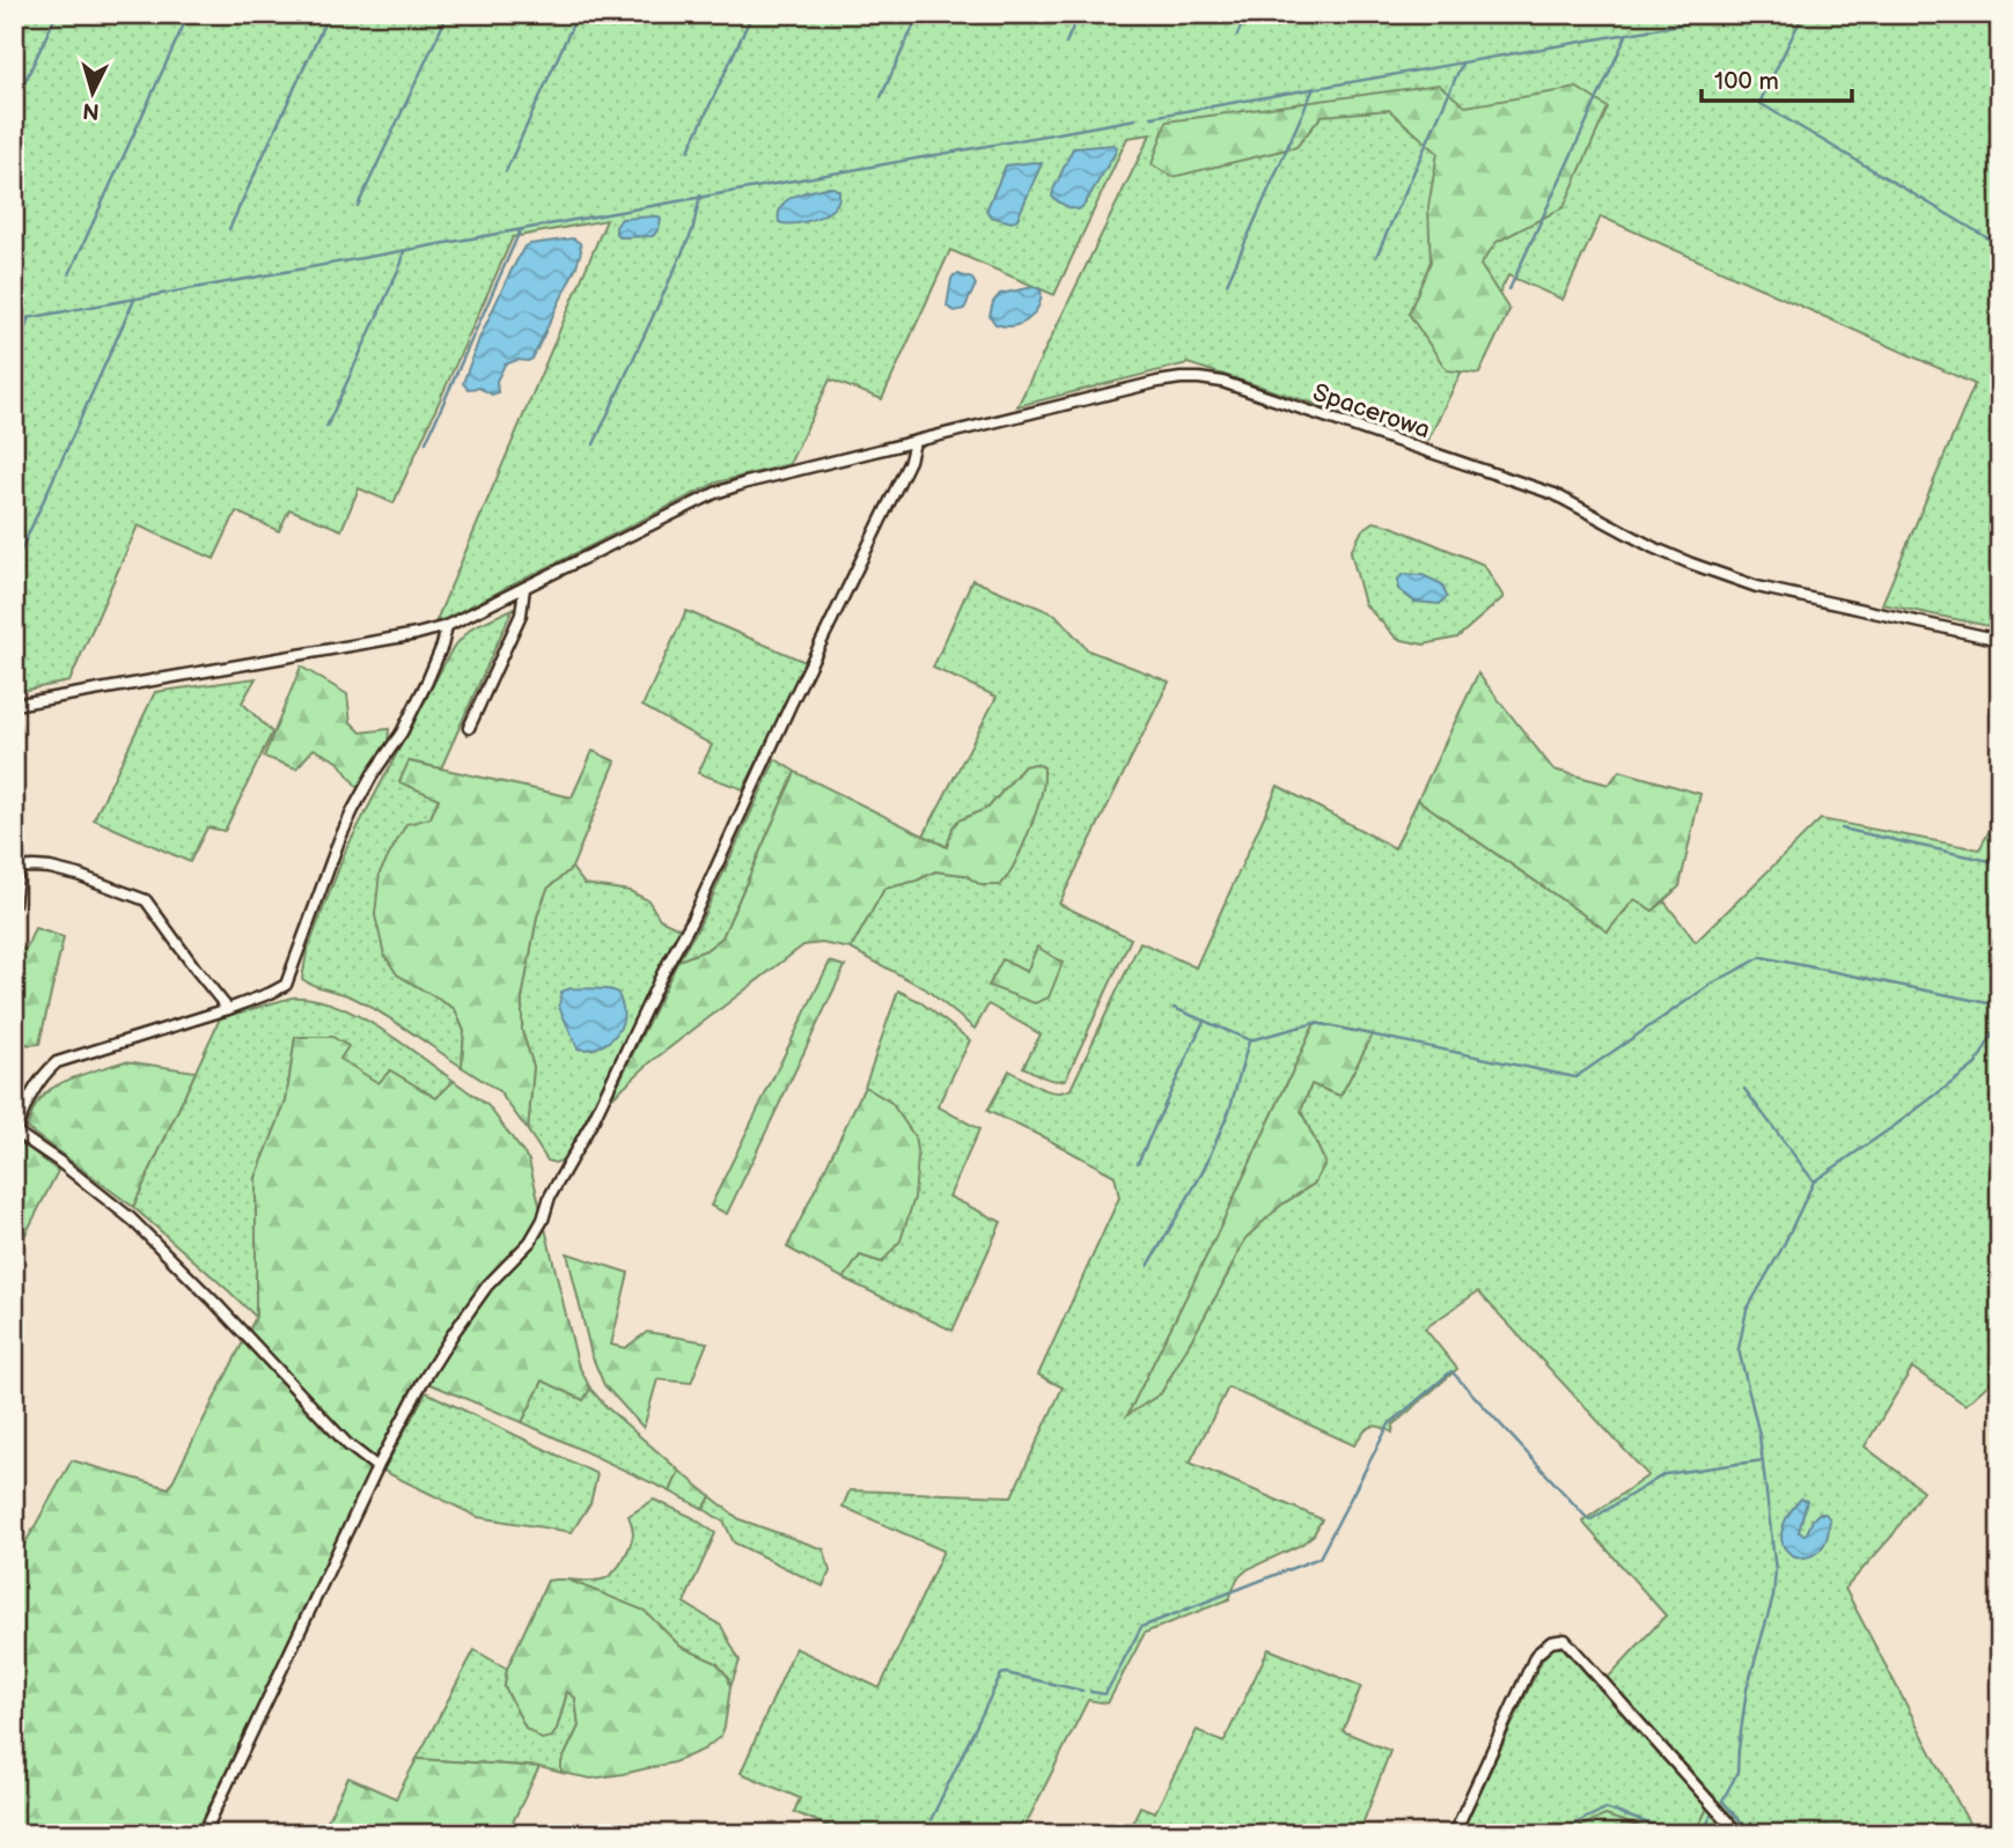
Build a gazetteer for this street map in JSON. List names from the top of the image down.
{
  "streets": {
    "street": ["Spacerowa"]
  },
  "scale_bar": "100 m",
  "north": "bottom"
}
